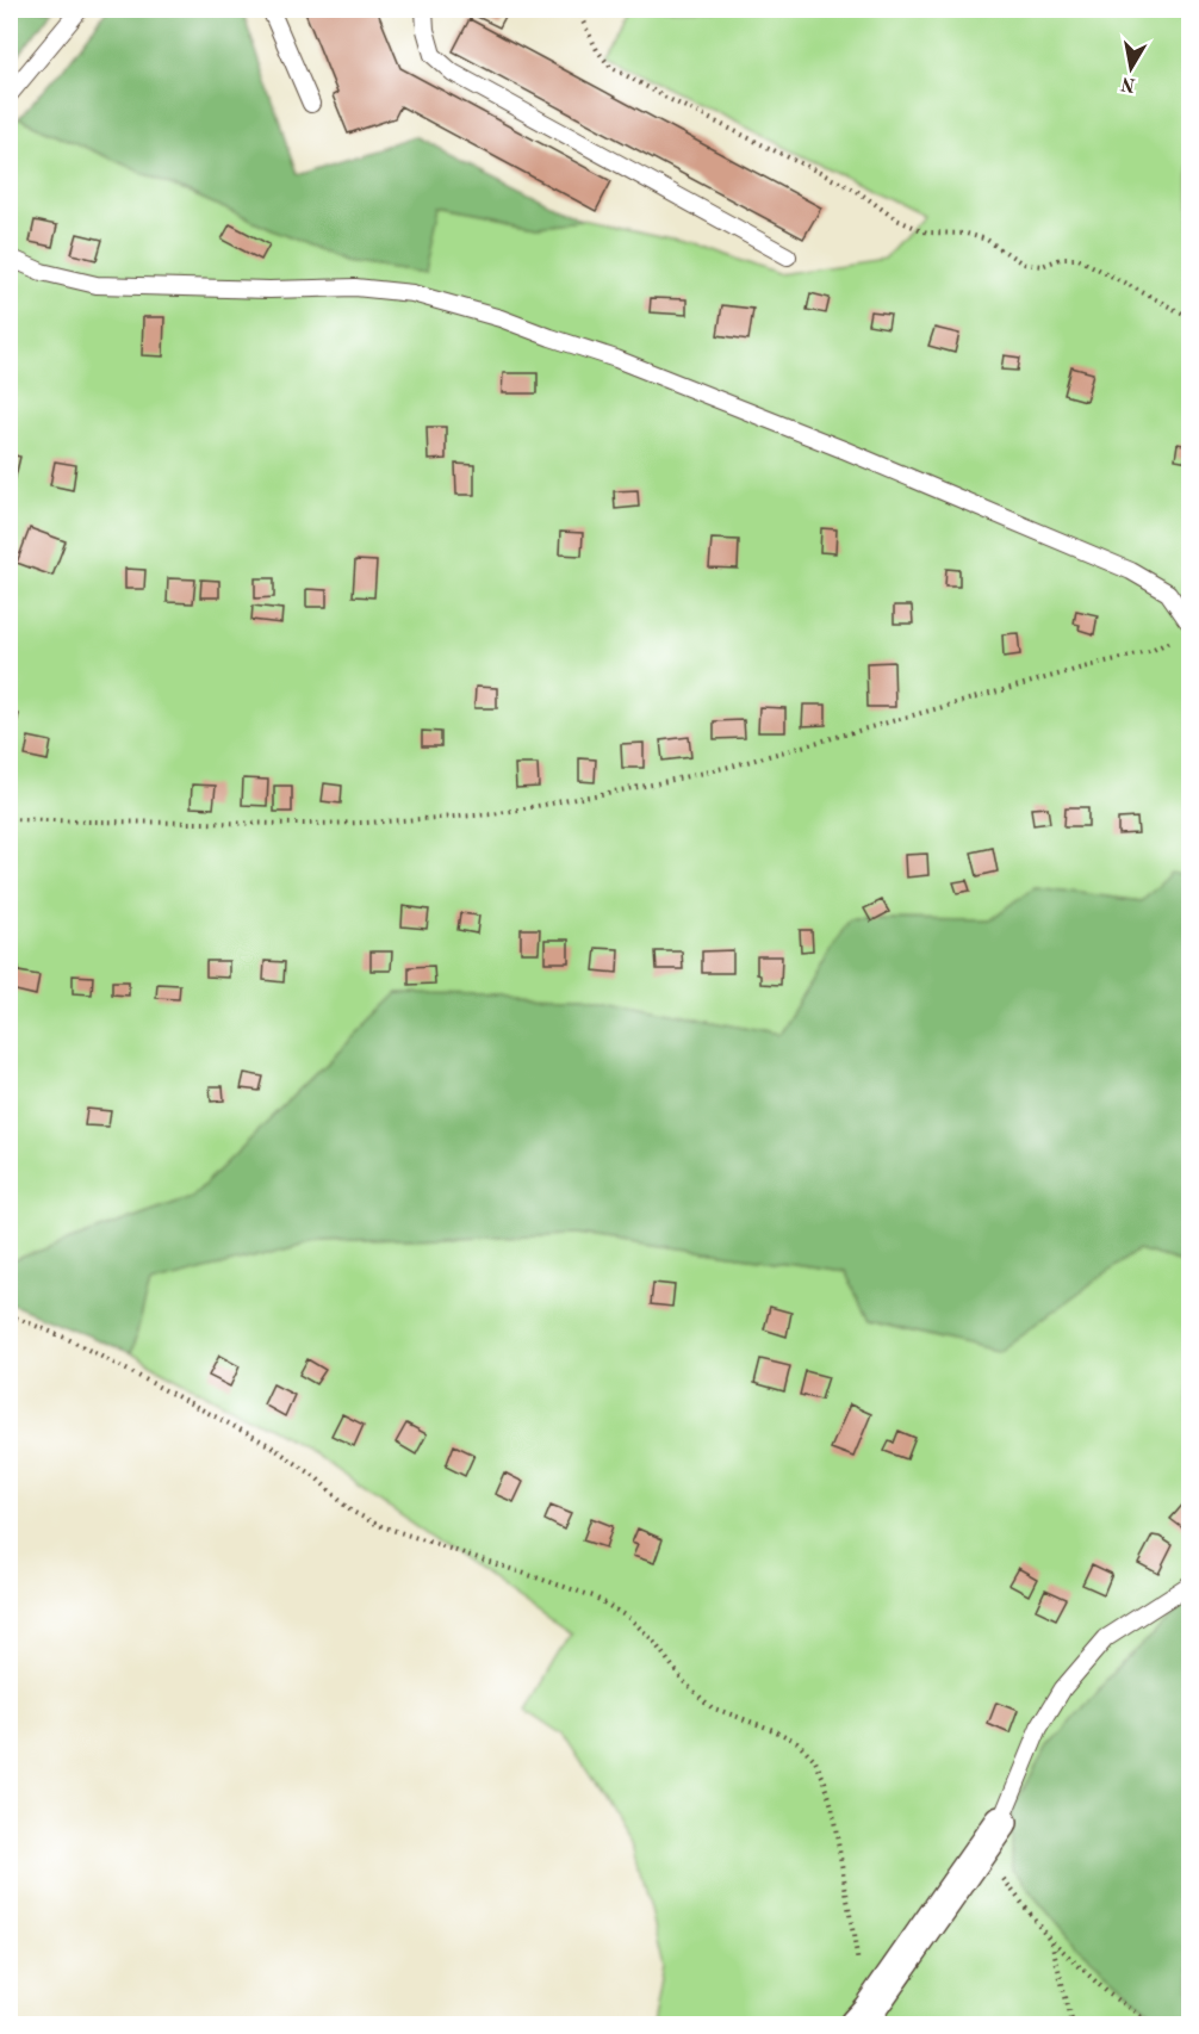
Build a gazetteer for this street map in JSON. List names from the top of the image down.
{
  "north": "bottom"
}
